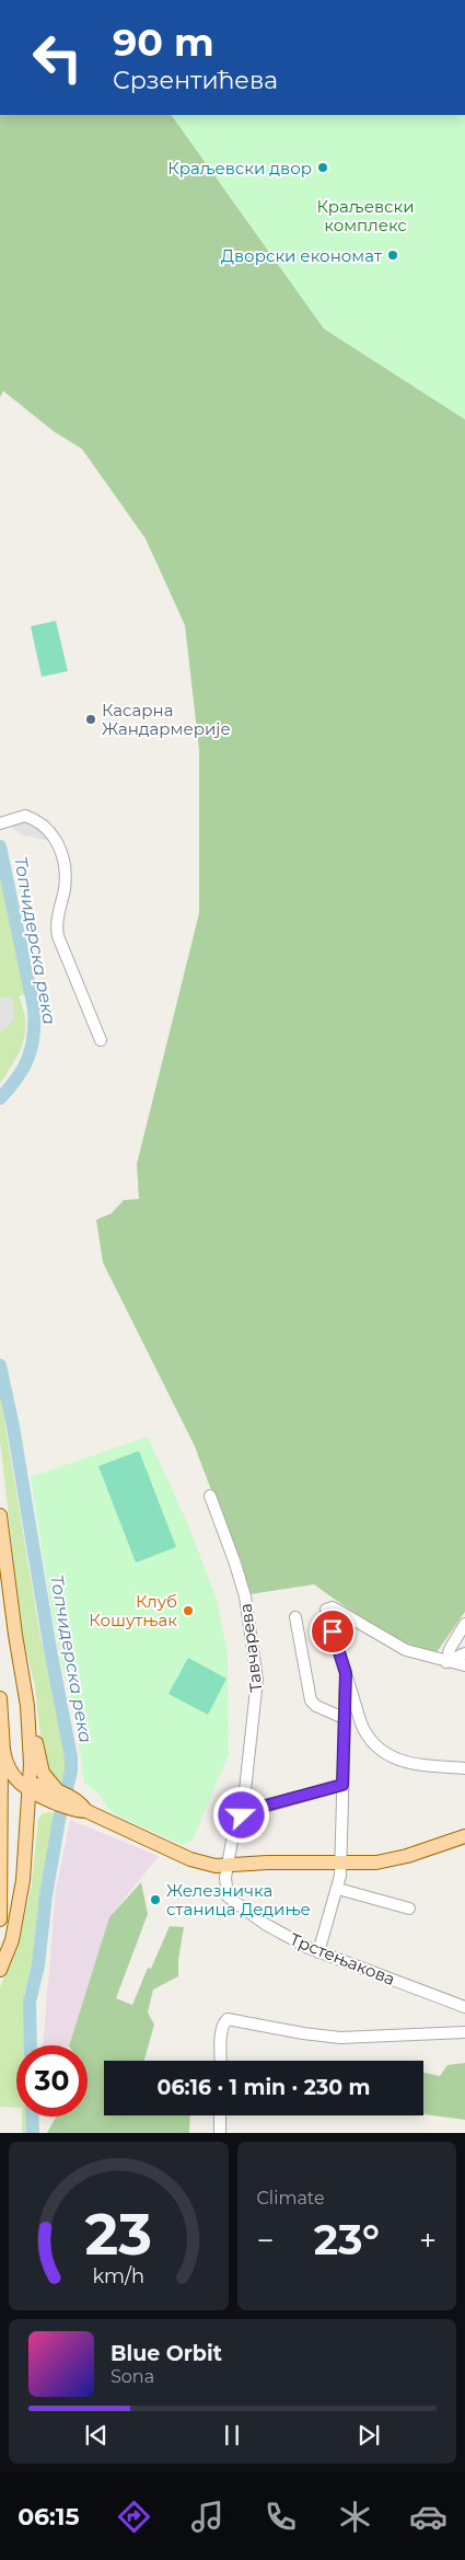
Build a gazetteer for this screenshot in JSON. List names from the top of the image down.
{
  "streets": {
    "street": ["Тавчарева", "Трстењакова"]
  },
  "crossings": [
    ["Тавчарева", "Трстењакова"]
  ],
  "water": ["Топчидерска река"],
  "parks": ["Краљевски комплекс"],
  "places": [
    "Краљевски двор",
    "Дворски економат",
    "Касарна Жандармерије",
    "Клуб Кошутњак",
    "Железничка станица Дедиње"
  ],
  "page": {
    "turn": ["90 m", "Срзентићева"],
    "limit": "30",
    "trip": "06:16 · 1 min · 230 m",
    "tile": "Climate",
    "heat": ["−", "23°", "+"],
    "song": ["Blue Orbit", "Sona"],
    "tabs": "06:15",
    "gauge": ["23", "km/h"]
  }
}
